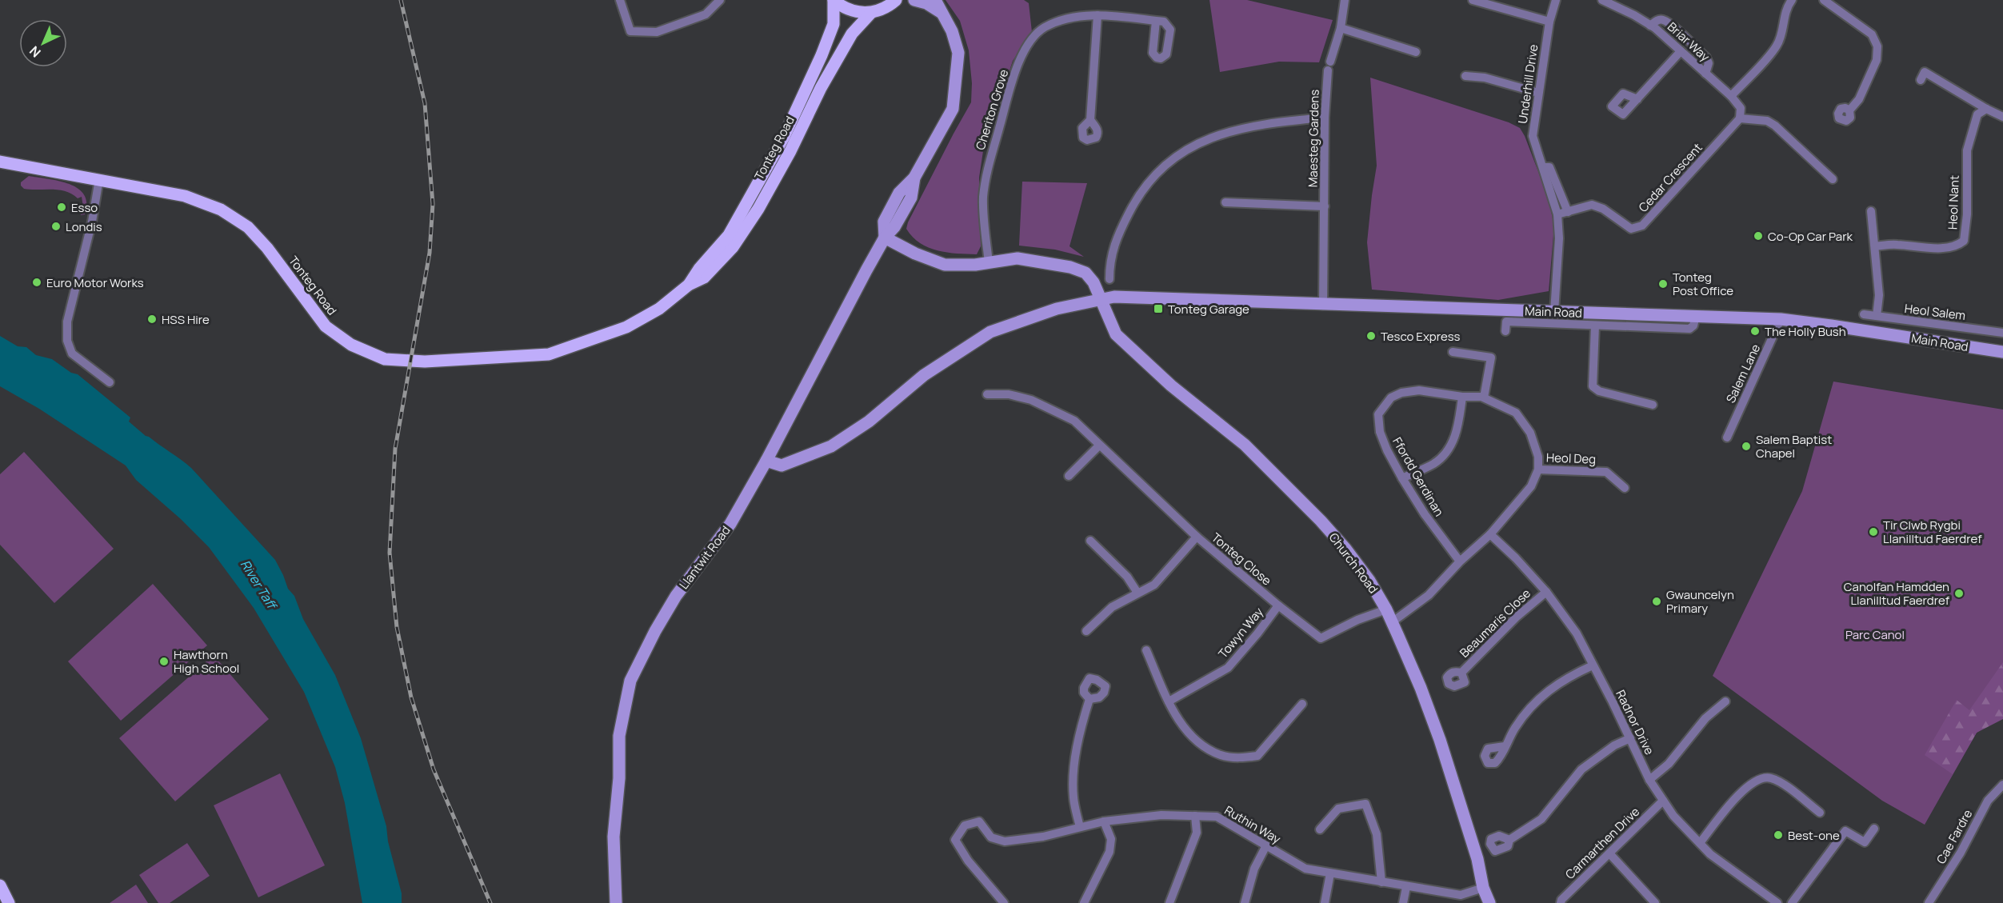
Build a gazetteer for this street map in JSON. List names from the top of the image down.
{
  "streets": {
    "main road": [
      "Tonteg Road",
      "Main Road",
      "Llantwit Road",
      "Church Road"
    ],
    "street": [
      "Briar Way",
      "Underhill Drive",
      "Cheriton Grove",
      "Maesteg Gardens",
      "Cedar Crescent",
      "Heol Nant",
      "Heol Salem",
      "Salem Lane",
      "Heol Deg",
      "Ffordd Gerdinan",
      "Tonteg Close",
      "Beaumaris Close",
      "Towyn Way",
      "Radnor Drive",
      "Ruthin Way",
      "Cae Fardre",
      "Carmarthen Drive"
    ]
  },
  "crossings": [
    ["Briar Way", "Cedar Crescent"],
    ["Underhill Drive", "Cedar Crescent"],
    ["Underhill Drive", "Main Road"],
    ["Maesteg Gardens", "Main Road"],
    ["Main Road", "Salem Lane"],
    ["Main Road", "Llantwit Road"],
    ["Main Road", "Church Road"],
    ["Heol Deg", "Ffordd Gerdinan"],
    ["Tonteg Close", "Church Road"],
    ["Tonteg Close", "Towyn Way"],
    ["Church Road", "Ruthin Way"],
    ["Beaumaris Close", "Radnor Drive"],
    ["Radnor Drive", "Carmarthen Drive"]
  ],
  "water": ["River Taff"],
  "parks": ["Parc Canol"],
  "places": {
    "other": [
      "Esso",
      "Londis",
      "Co-Op Car Park",
      "Euro Motor Works",
      "Tonteg Post Office",
      "HSS Hire",
      "The Holly Bush",
      "Tesco Express",
      "Salem Baptist Chapel",
      "Tir Clwb Rygbi Llanilltud Faerdref",
      "Canolfan Hamdden Llanilltud Faerdref",
      "Gwauncelyn Primary",
      "Hawthorn High School",
      "Best-one"
    ],
    "transit": ["Tonteg Garage"]
  },
  "north": "bottom left"
}
